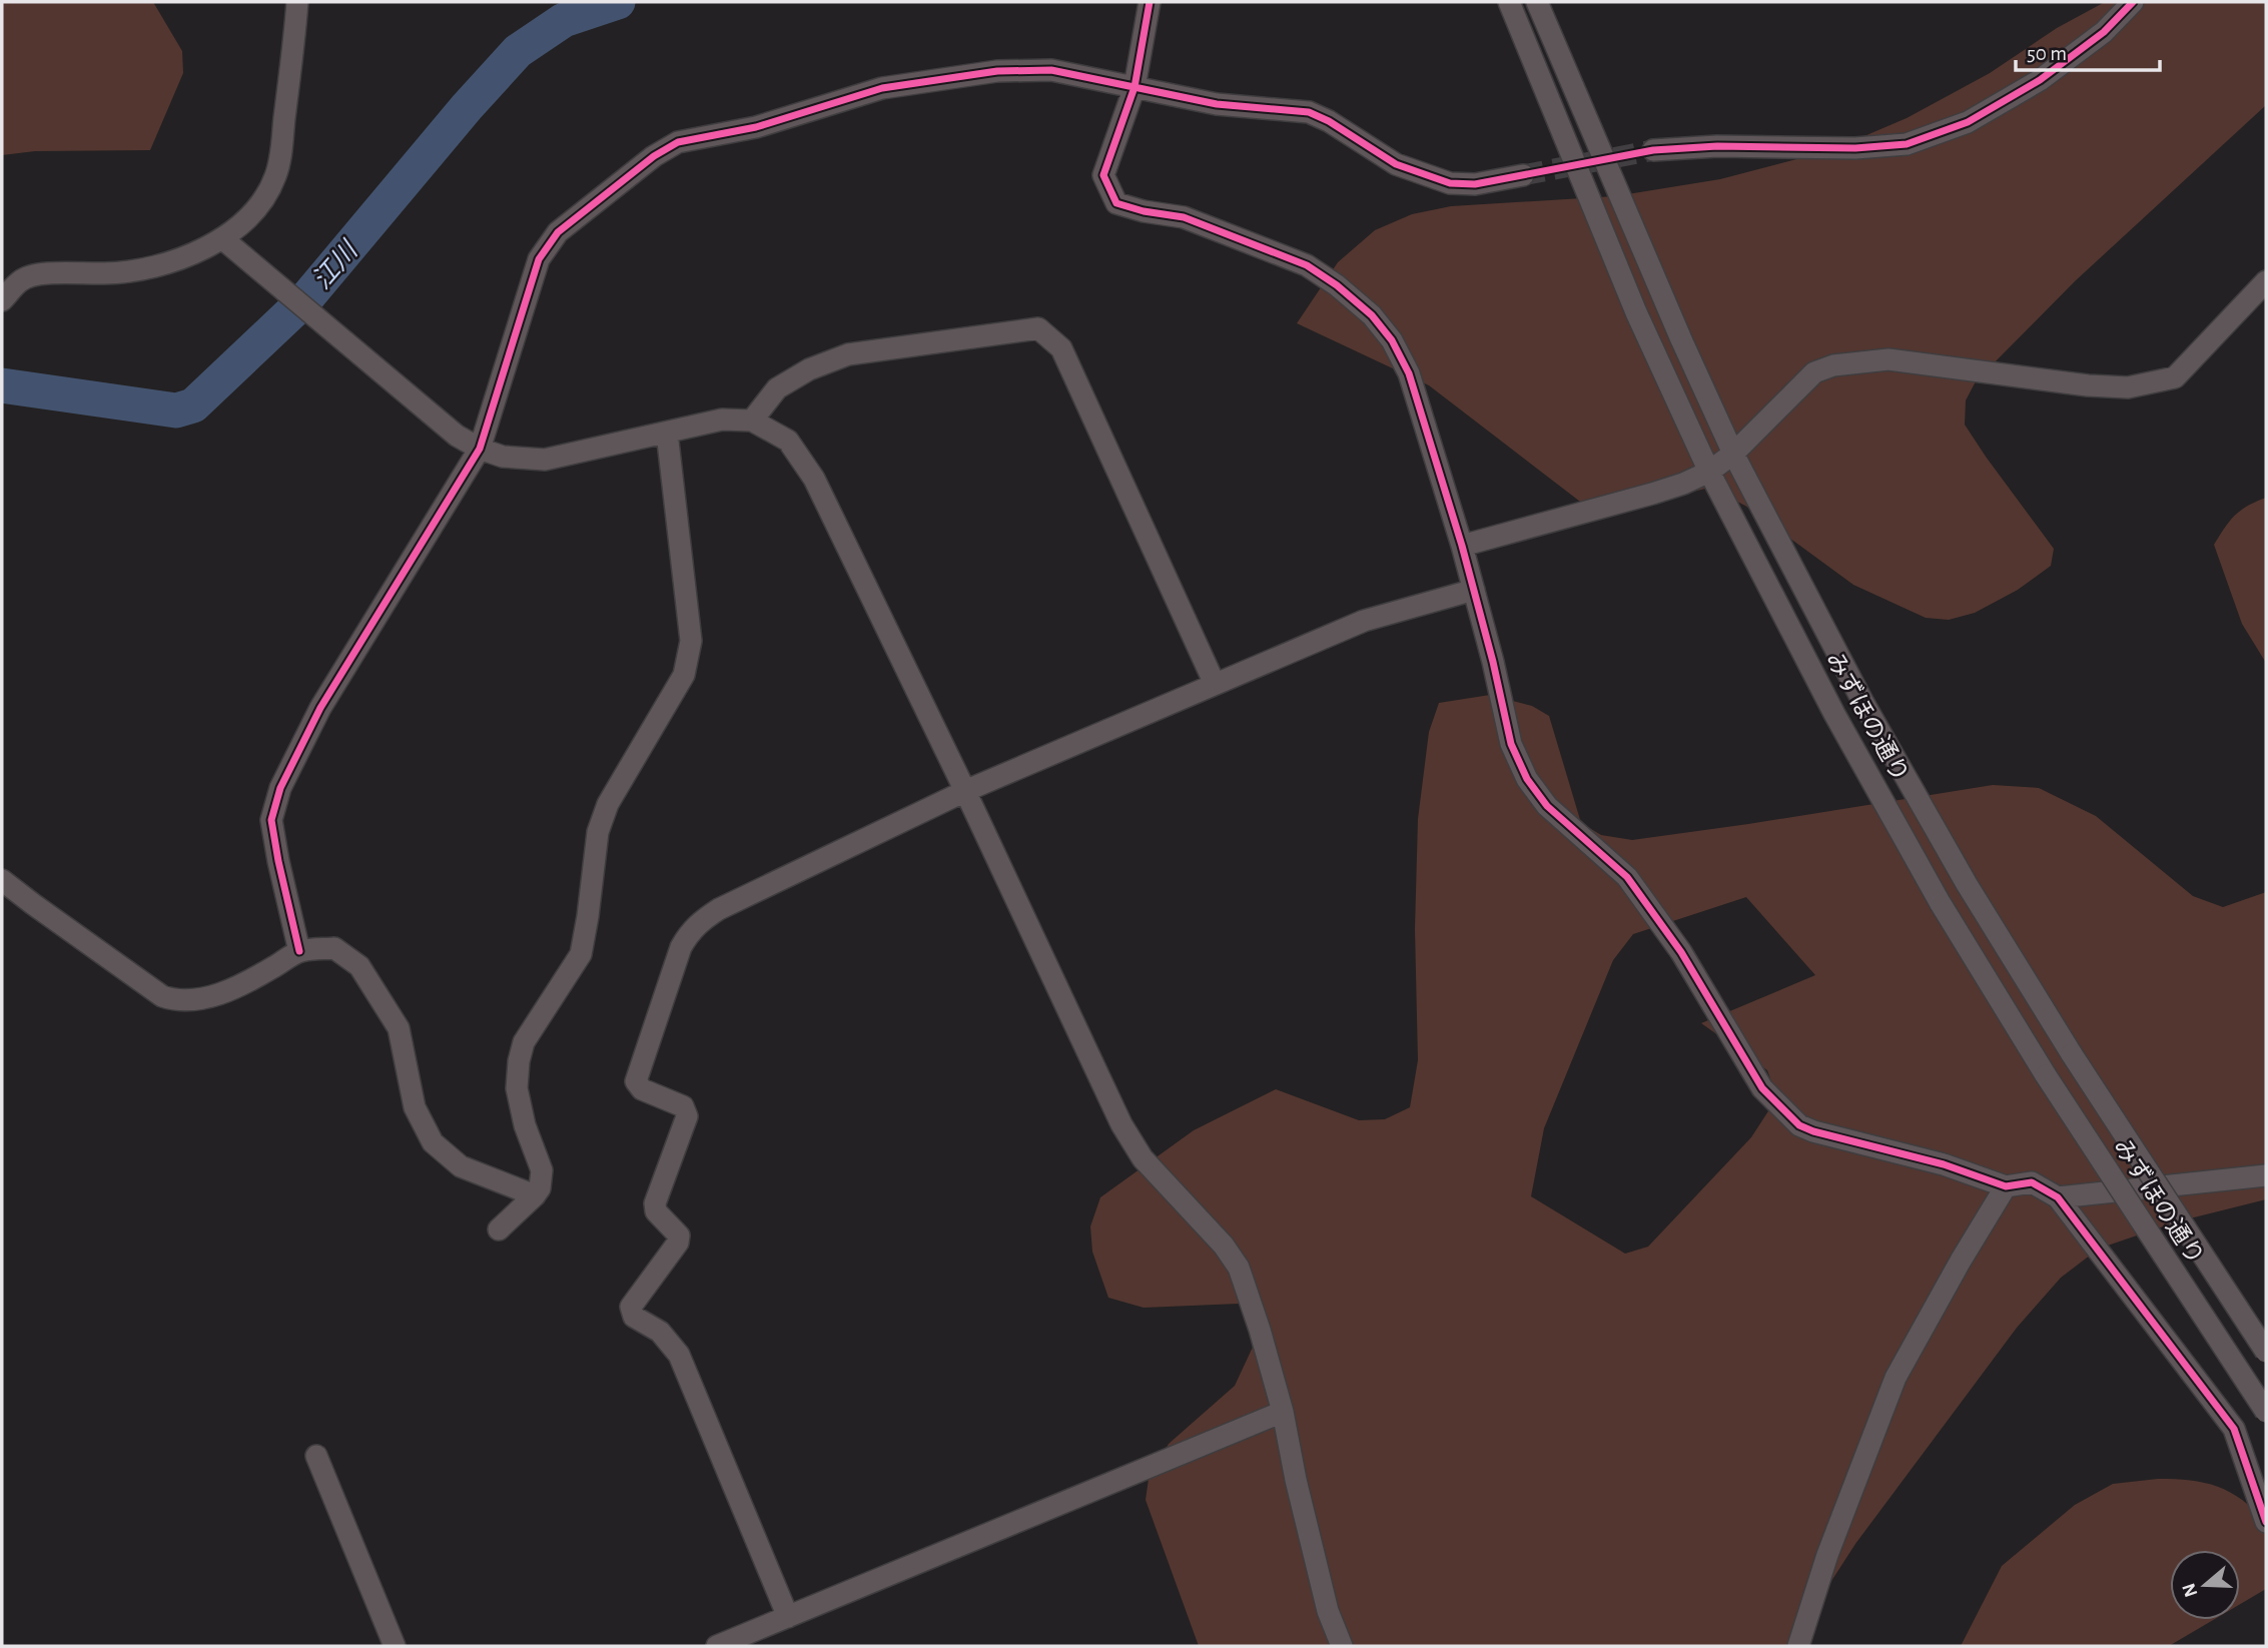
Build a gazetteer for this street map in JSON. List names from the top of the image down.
{
  "streets": {
    "street": ["みずほの通り"]
  },
  "water": ["江川"],
  "scale_bar": "50 m",
  "north": "left"
}
